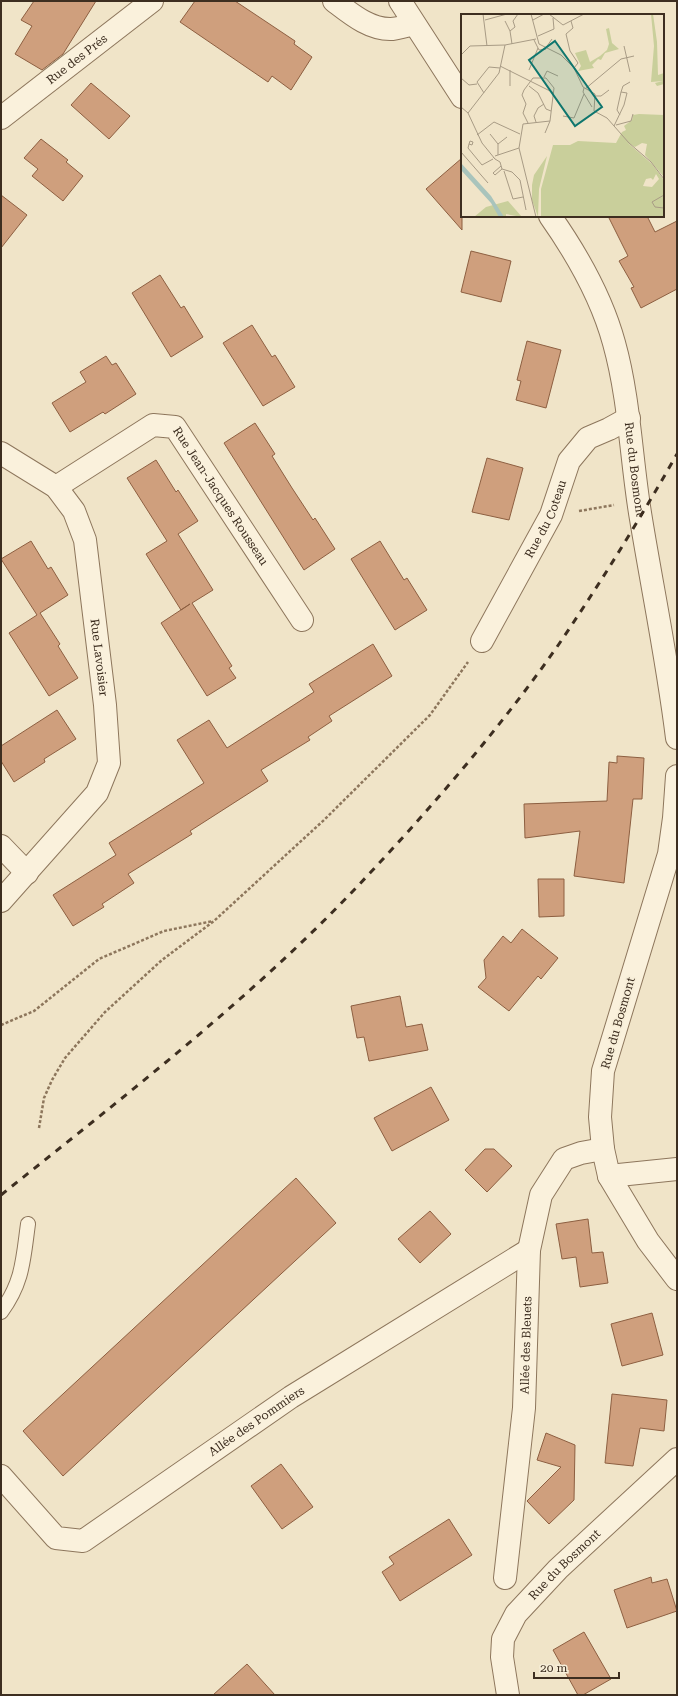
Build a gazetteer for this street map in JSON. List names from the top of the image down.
{
  "streets": {
    "street": [
      "Rue des Prés",
      "Rue du Bosmont",
      "Rue Jean-Jacques Rousseau",
      "Rue du Coteau",
      "Rue Lavoisier",
      "Allée des Bleuets",
      "Allée des Pommiers"
    ]
  },
  "crossings": [
    ["Rue du Bosmont", "Rue du Coteau"],
    ["Rue du Bosmont", "Allée des Bleuets"],
    ["Rue Jean-Jacques Rousseau", "Rue Lavoisier"],
    ["Allée des Bleuets", "Allée des Pommiers"]
  ],
  "scale_bar": "20 m"
}
